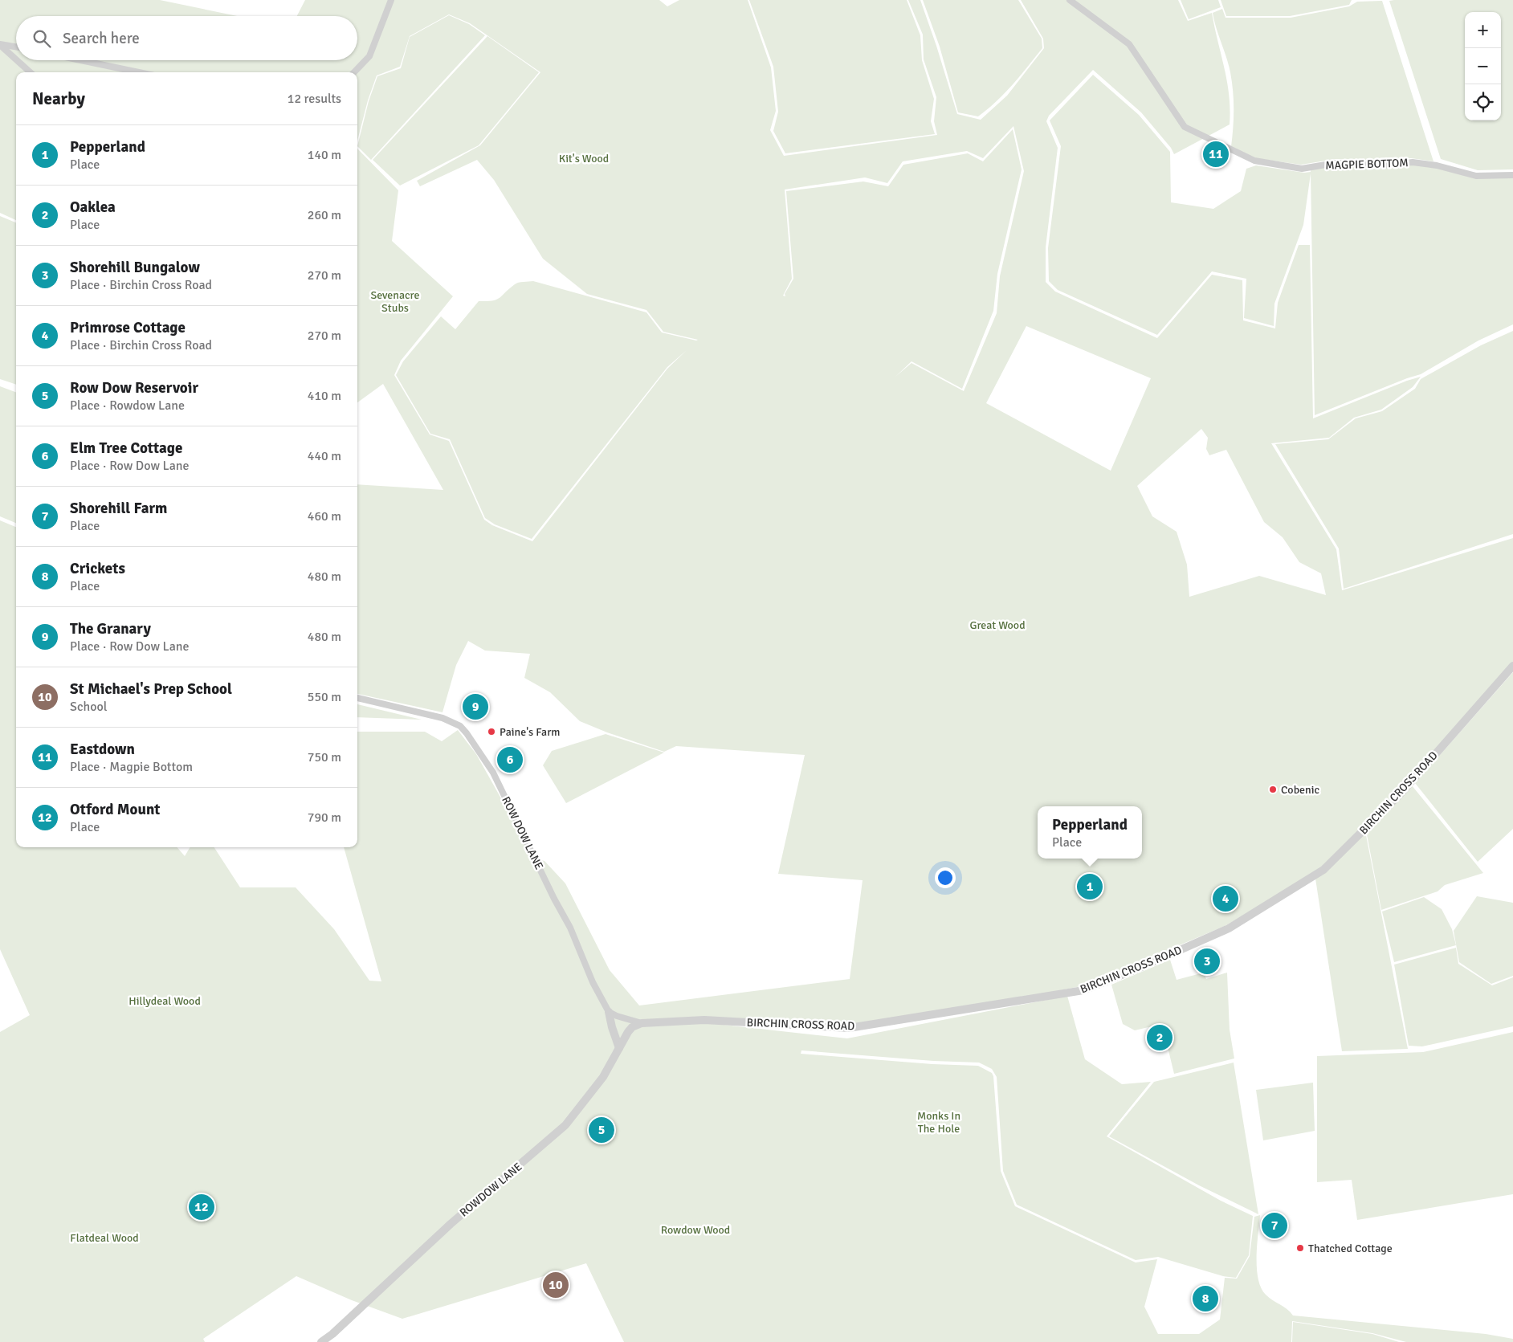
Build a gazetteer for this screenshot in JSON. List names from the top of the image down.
{
  "streets": {
    "street": [
      "MAGPIE BOTTOM",
      "BIRCHIN CROSS ROAD",
      "ROW DOW LANE",
      "ROWDOW LANE"
    ]
  },
  "crossings": [
    ["BIRCHIN CROSS ROAD", "ROWDOW LANE"]
  ],
  "parks": [
    "Kit's Wood",
    "Sevenacre Stubs",
    "Great Wood",
    "Hillydeal Wood",
    "Monks In The Hole",
    "Rowdow Wood",
    "Flatdeal Wood"
  ],
  "places": ["Paine's Farm", "Cobenic", "Thatched Cottage"],
  "page": {
    "map_buttons": ["+", "−"],
    "search": "Search here",
    "heading": ["Nearby", "12 results"],
    "list": [
      {
        "mark": "1",
        "name": "Pepperland",
        "note": "Place",
        "value": "140 m"
      },
      {
        "mark": "2",
        "name": "Oaklea",
        "note": "Place",
        "value": "260 m"
      },
      {
        "mark": "3",
        "name": "Shorehill Bungalow",
        "note": "Place · Birchin Cross Road",
        "value": "270 m"
      },
      {
        "mark": "4",
        "name": "Primrose Cottage",
        "note": "Place · Birchin Cross Road",
        "value": "270 m"
      },
      {
        "mark": "5",
        "name": "Row Dow Reservoir",
        "note": "Place · Rowdow Lane",
        "value": "410 m"
      },
      {
        "mark": "6",
        "name": "Elm Tree Cottage",
        "note": "Place · Row Dow Lane",
        "value": "440 m"
      },
      {
        "mark": "7",
        "name": "Shorehill Farm",
        "note": "Place",
        "value": "460 m"
      },
      {
        "mark": "8",
        "name": "Crickets",
        "note": "Place",
        "value": "480 m"
      },
      {
        "mark": "9",
        "name": "The Granary",
        "note": "Place · Row Dow Lane",
        "value": "480 m"
      },
      {
        "mark": "10",
        "name": "St Michael's Prep School",
        "note": "School",
        "value": "550 m"
      },
      {
        "mark": "11",
        "name": "Eastdown",
        "note": "Place · Magpie Bottom",
        "value": "750 m"
      },
      {
        "mark": "12",
        "name": "Otford Mount",
        "note": "Place",
        "value": "790 m"
      }
    ],
    "pins": [
      "11",
      "9",
      "6",
      "1",
      "4",
      "3",
      "2",
      "5",
      "12",
      "7",
      "10",
      "8"
    ],
    "popup": ["Pepperland", "Place"]
  }
}
